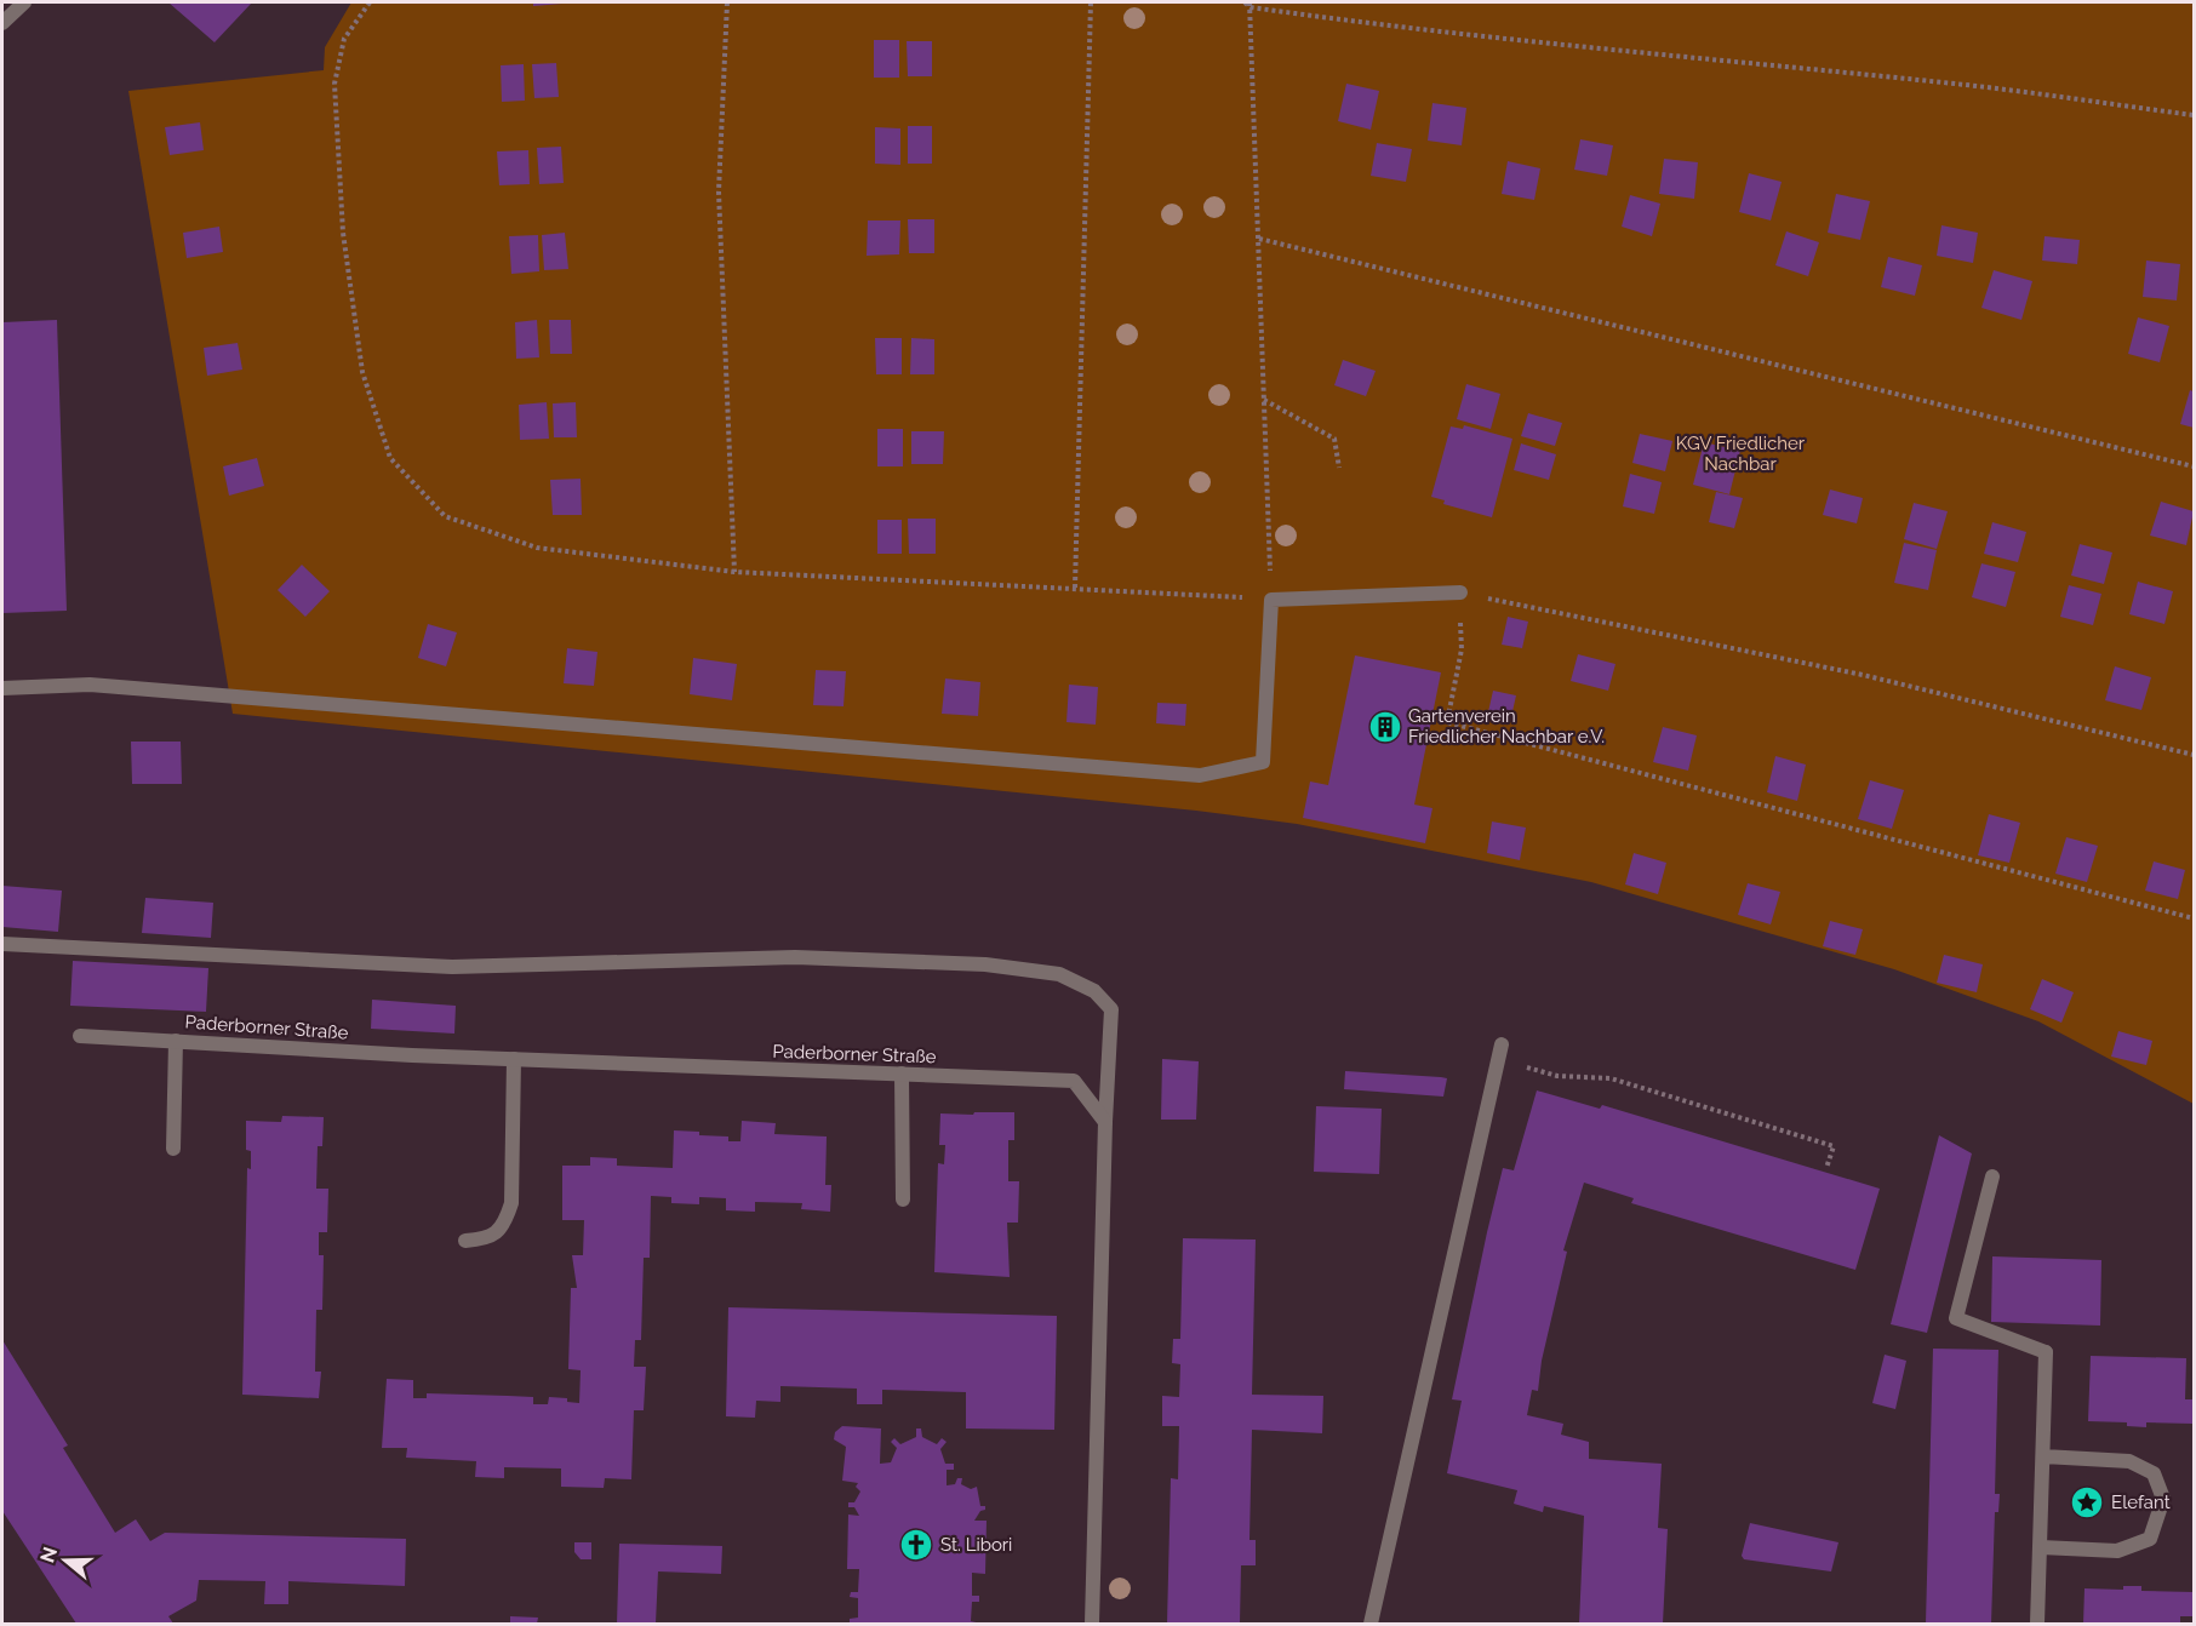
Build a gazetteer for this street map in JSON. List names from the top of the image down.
{
  "streets": {
    "street": ["Paderborner Straße"]
  },
  "parks": ["KGV Friedlicher Nachbar"],
  "places": {
    "building": ["Gartenverein Friedlicher Nachbar e.V."],
    "place": ["Elefant"],
    "church": ["St. Libori"]
  },
  "north": "left"
}
